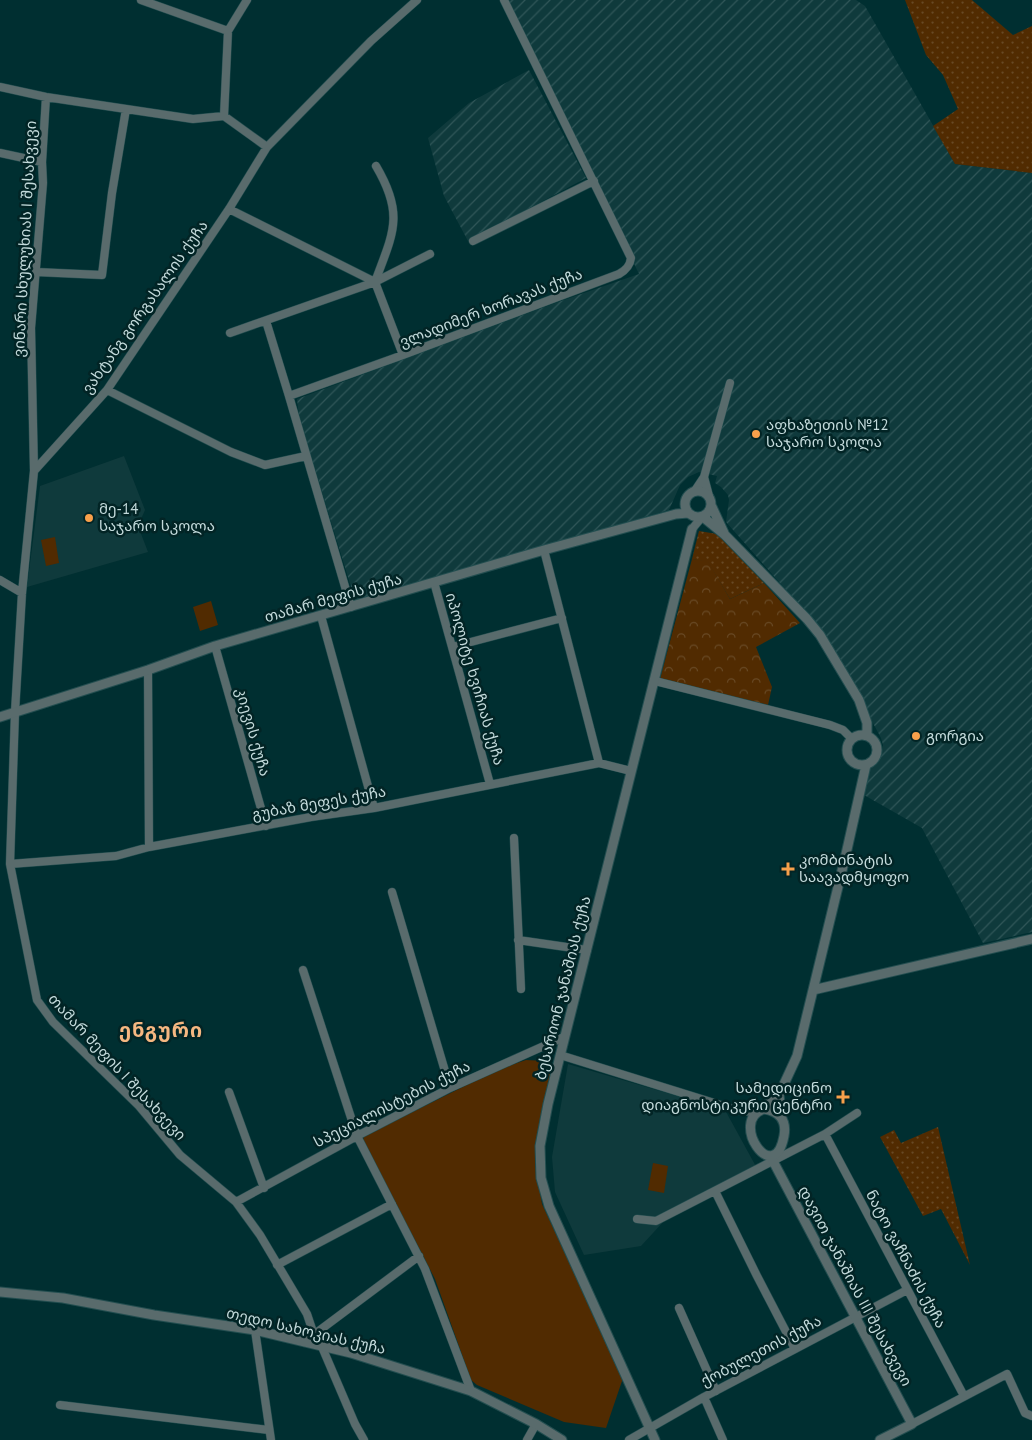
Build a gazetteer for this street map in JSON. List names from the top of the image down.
{
  "streets": {
    "street": [
      "ვინარი სხულუხიას I შესახვევი",
      "ვახტანგ გორგასალის ქუჩა",
      "ვლადიმერ ხორავას ქუჩა",
      "თამარ მეფის ქუჩა",
      "იპოლიტე ხვიჩიას ქუჩა",
      "კიევის ქუჩა",
      "გუბაზ მეფეს ქუჩა",
      "ბესარიონ ჯანაშიას ქუჩა",
      "თამარ მეფის I შესახვევი",
      "სპეციალისტების ქუჩა",
      "ნატო ვაჩნაძის ქუჩა",
      "დავით ჯანაშიას III შესახვევი",
      "თედო სახოკიას ქუჩა",
      "ქობულეთის ქუჩა"
    ]
  },
  "crossings": [
    ["ვინარი სხულუხიას I შესახვევი", "ვახტანგ გორგასალის ქუჩა"],
    ["თამარ მეფის ქუჩა", "იპოლიტე ხვიჩიას ქუჩა"],
    ["თამარ მეფის ქუჩა", "კიევის ქუჩა"],
    ["თამარ მეფის ქუჩა", "თამარ მეფის I შესახვევი"],
    ["იპოლიტე ხვიჩიას ქუჩა", "გუბაზ მეფეს ქუჩა"],
    ["კიევის ქუჩა", "გუბაზ მეფეს ქუჩა"],
    ["გუბაზ მეფეს ქუჩა", "ბესარიონ ჯანაშიას ქუჩა"],
    ["გუბაზ მეფეს ქუჩა", "თამარ მეფის I შესახვევი"],
    ["ბესარიონ ჯანაშიას ქუჩა", "სპეციალისტების ქუჩა"],
    ["ბესარიონ ჯანაშიას ქუჩა", "ქობულეთის ქუჩა"],
    ["თამარ მეფის I შესახვევი", "სპეციალისტების ქუჩა"],
    ["ნატო ვაჩნაძის ქუჩა", "ქობულეთის ქუჩა"],
    ["დავით ჯანაშიას III შესახვევი", "ქობულეთის ქუჩა"]
  ],
  "districts": ["ენგური"],
  "places": {
    "other": ["აფხაზეთის №12 საჯარო სკოლა", "მე-14 საჯარო სკოლა", "გორგია"],
    "health": ["კომბინატის საავადმყოფო", "სამედიცინო დიაგნოსტიკური ცენტრი"]
  }
}
